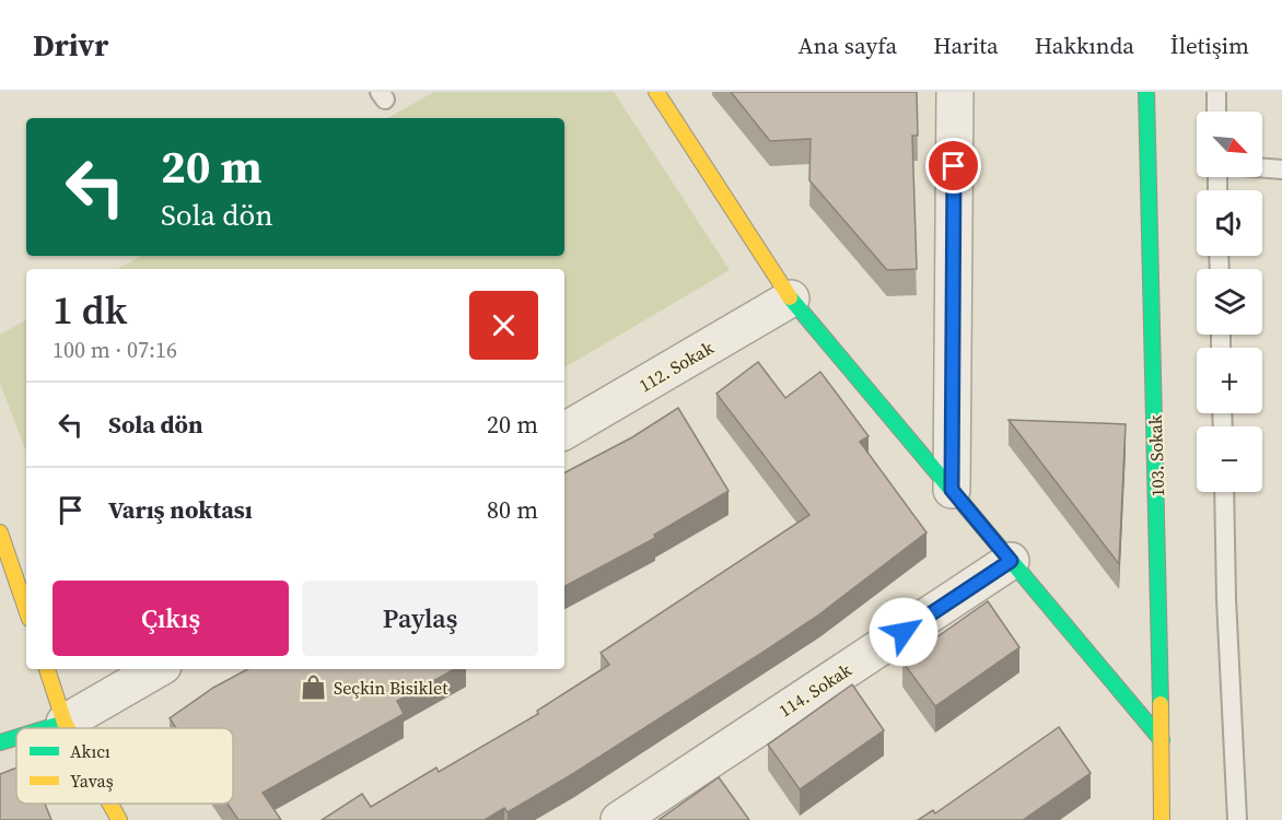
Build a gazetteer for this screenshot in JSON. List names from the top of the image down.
{
  "streets": {
    "street": ["112. Sokak", "103. Sokak", "114. Sokak"]
  },
  "places": {
    "shop": ["Seçkin Bisiklet"]
  },
  "legend": ["Akıcı", "Yavaş"],
  "north": "bottom right",
  "page": {
    "header": "Drivr",
    "nav": [
      "Ana sayfa",
      "Harita",
      "Hakkında",
      "İletişim"
    ],
    "map_buttons": ["+", "−"],
    "turn": ["20 m", "Sola dön"],
    "heading": ["1 dk", "100 m · 07:16"],
    "list": [
      {
        "name": "Sola dön",
        "value": "20 m"
      },
      {
        "name": "Varış noktası",
        "value": "80 m"
      }
    ],
    "buttons": ["Çıkış", "Paylaş"]
  }
}
